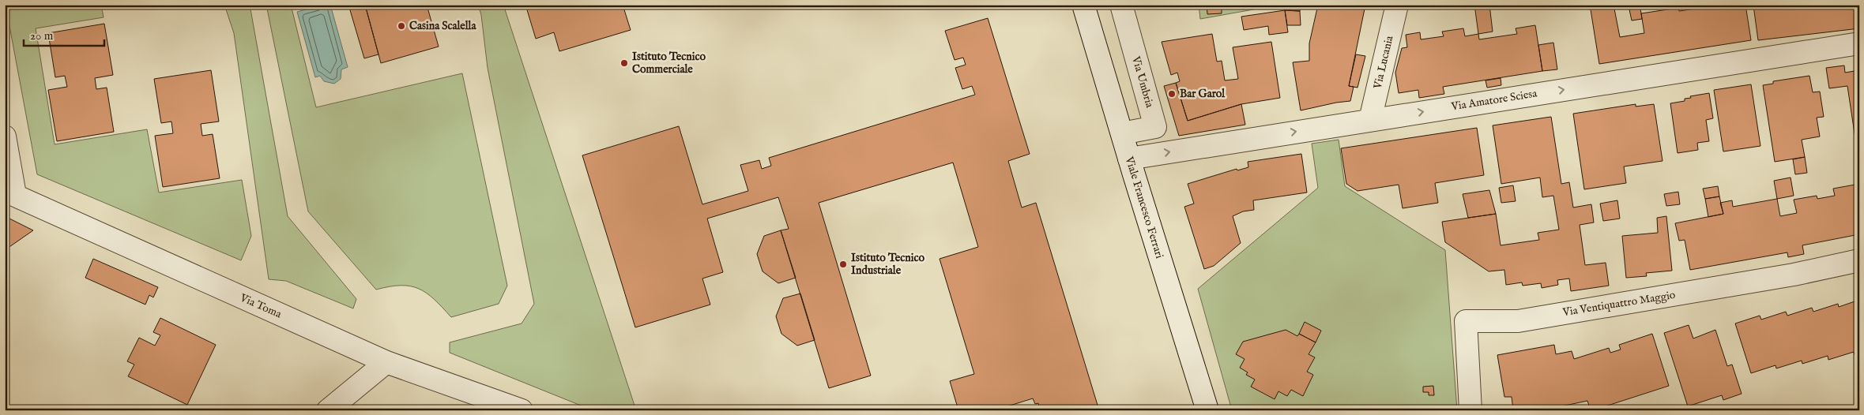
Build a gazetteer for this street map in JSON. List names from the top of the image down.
{
  "streets": {
    "street": [
      "Via Lucania",
      "Via Umbria",
      "Via Amatore Sciesa",
      "Viale Francesco Ferrari",
      "Via Ventiquattro Maggio",
      "Via Toma"
    ]
  },
  "crossings": [
    ["Via Lucania", "Via Amatore Sciesa"],
    ["Via Umbria", "Viale Francesco Ferrari"],
    ["Via Amatore Sciesa", "Viale Francesco Ferrari"]
  ],
  "one_way": ["Via Amatore Sciesa"],
  "places": [
    "Casina Scalella",
    "Istituto Tecnico Commerciale",
    "Bar Garol",
    "Istituto Tecnico Industriale"
  ],
  "scale_bar": "20 m"
}
